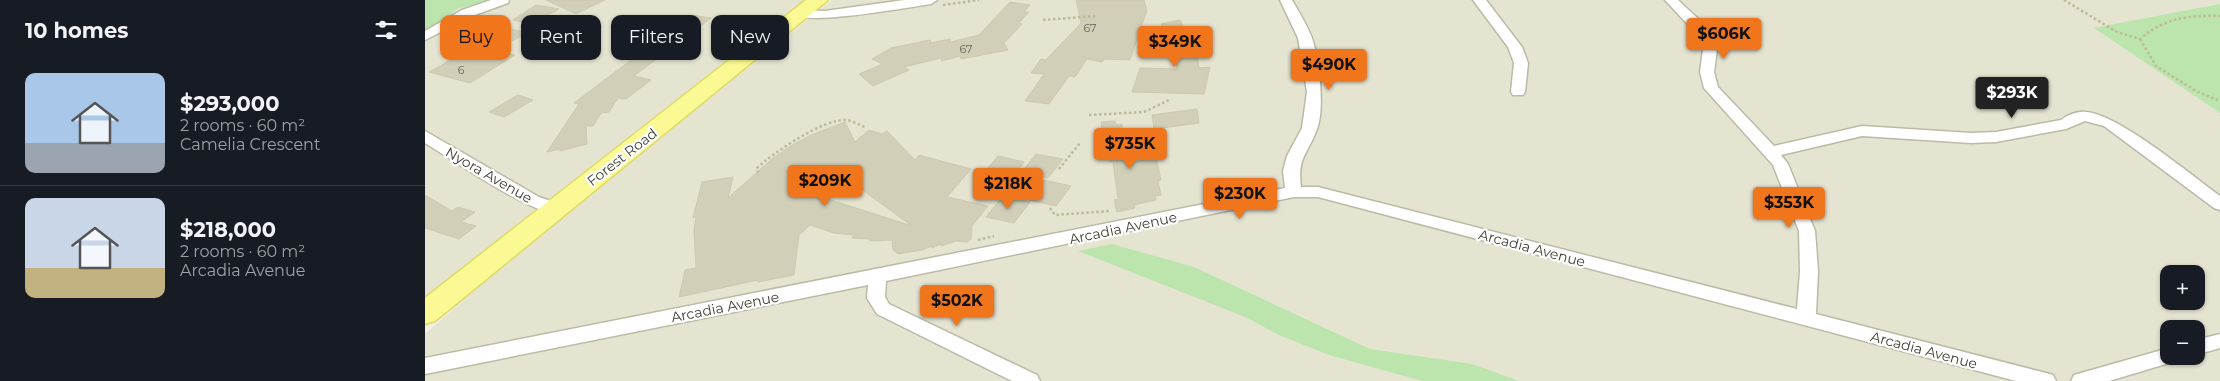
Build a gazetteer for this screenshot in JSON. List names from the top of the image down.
{
  "streets": {
    "main road": ["Forest Road"],
    "street": ["Nyora Avenue", "Arcadia Avenue"]
  },
  "crossings": [
    ["Forest Road", "Nyora Avenue"]
  ],
  "house_numbers": ["67", "67", "6"],
  "page": {
    "heading": "10 homes",
    "chip": [
      "Buy",
      "Rent",
      "Filters",
      "New"
    ],
    "price": [
      "$606K",
      "$349K",
      "$490K",
      "$293K",
      "$735K",
      "$209K",
      "$218K",
      "$230K",
      "$353K",
      "$502K"
    ],
    "list": [
      {
        "name": "$293,000",
        "note": "2 rooms · 60 m² · Camelia Crescent"
      },
      {
        "name": "$218,000",
        "note": "2 rooms · 60 m² · Arcadia Avenue"
      }
    ],
    "map_buttons": ["+", "−"]
  }
}
